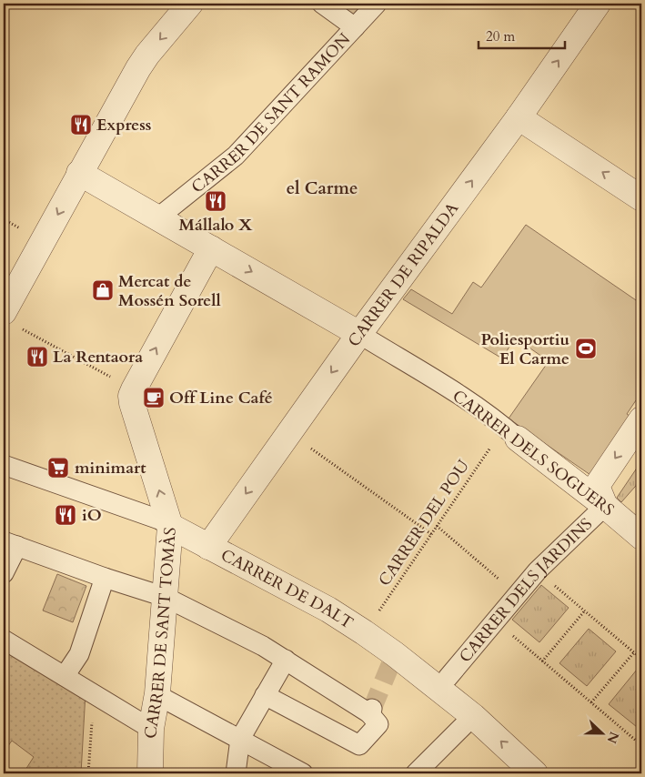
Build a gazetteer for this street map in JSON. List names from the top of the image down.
{
  "streets": {
    "street": [
      "CARRER DE SANT RAMON",
      "CARRER DE RIPALDA",
      "CARRER DELS SOGUERS",
      "CARRER DE DALT",
      "CARRER DELS JARDINS",
      "CARRER DE SANT TOMÀS"
    ],
    "path": ["CARRER DEL POU"]
  },
  "crossings": [
    ["CARRER DE SANT RAMON", "CARRER DELS SOGUERS"],
    ["CARRER DE RIPALDA", "CARRER DELS SOGUERS"],
    ["CARRER DE RIPALDA", "CARRER DE DALT"],
    ["CARRER DELS SOGUERS", "CARRER DEL POU"],
    ["CARRER DELS SOGUERS", "CARRER DELS JARDINS"],
    ["CARRER DEL POU", "CARRER DE DALT"],
    ["CARRER DE DALT", "CARRER DE SANT TOMÀS"]
  ],
  "one_way": ["CARRER DE SANT TOMÀS"],
  "districts": ["el Carme"],
  "places": {
    "restaurant": [
      "Express",
      "Mállalo X",
      "La Rentaora",
      "iO"
    ],
    "shop": ["Mercat de Mossén Sorell"],
    "sports": ["Poliesportiu El Carme"],
    "cafe": ["Off Line Café"],
    "supermarket": ["minimart"]
  },
  "scale_bar": "20 m",
  "north": "right"
}
